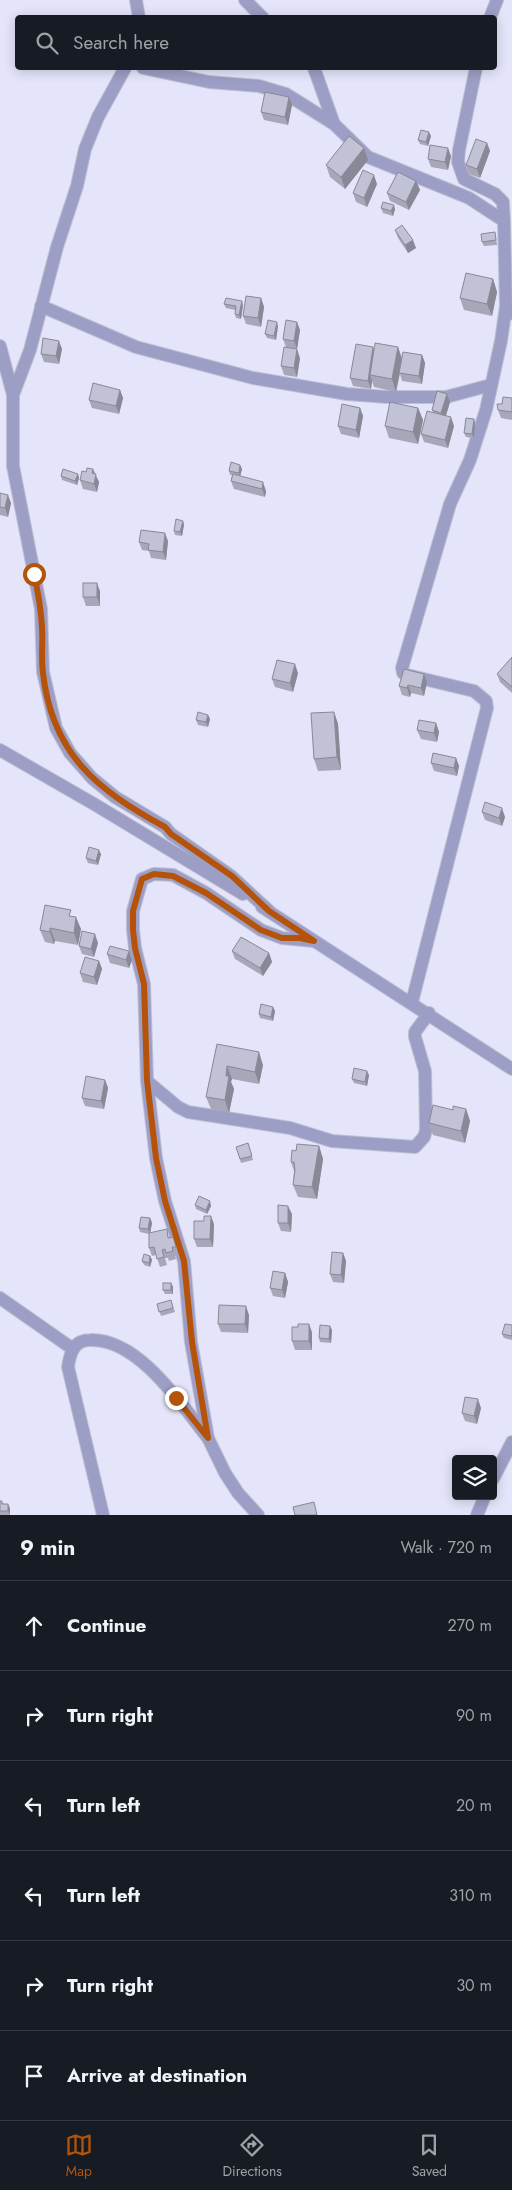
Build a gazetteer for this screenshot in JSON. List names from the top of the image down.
{
  "page": {
    "search": "Search here",
    "heading": ["9 min", "Walk · 720 m"],
    "list": [
      ["Continue", "270 m"],
      ["Turn right", "90 m"],
      ["Turn left", "20 m"],
      ["Turn left", "310 m"],
      ["Turn right", "30 m"],
      "Arrive at destination"
    ],
    "nav": ["Map", "Directions", "Saved"]
  }
}
